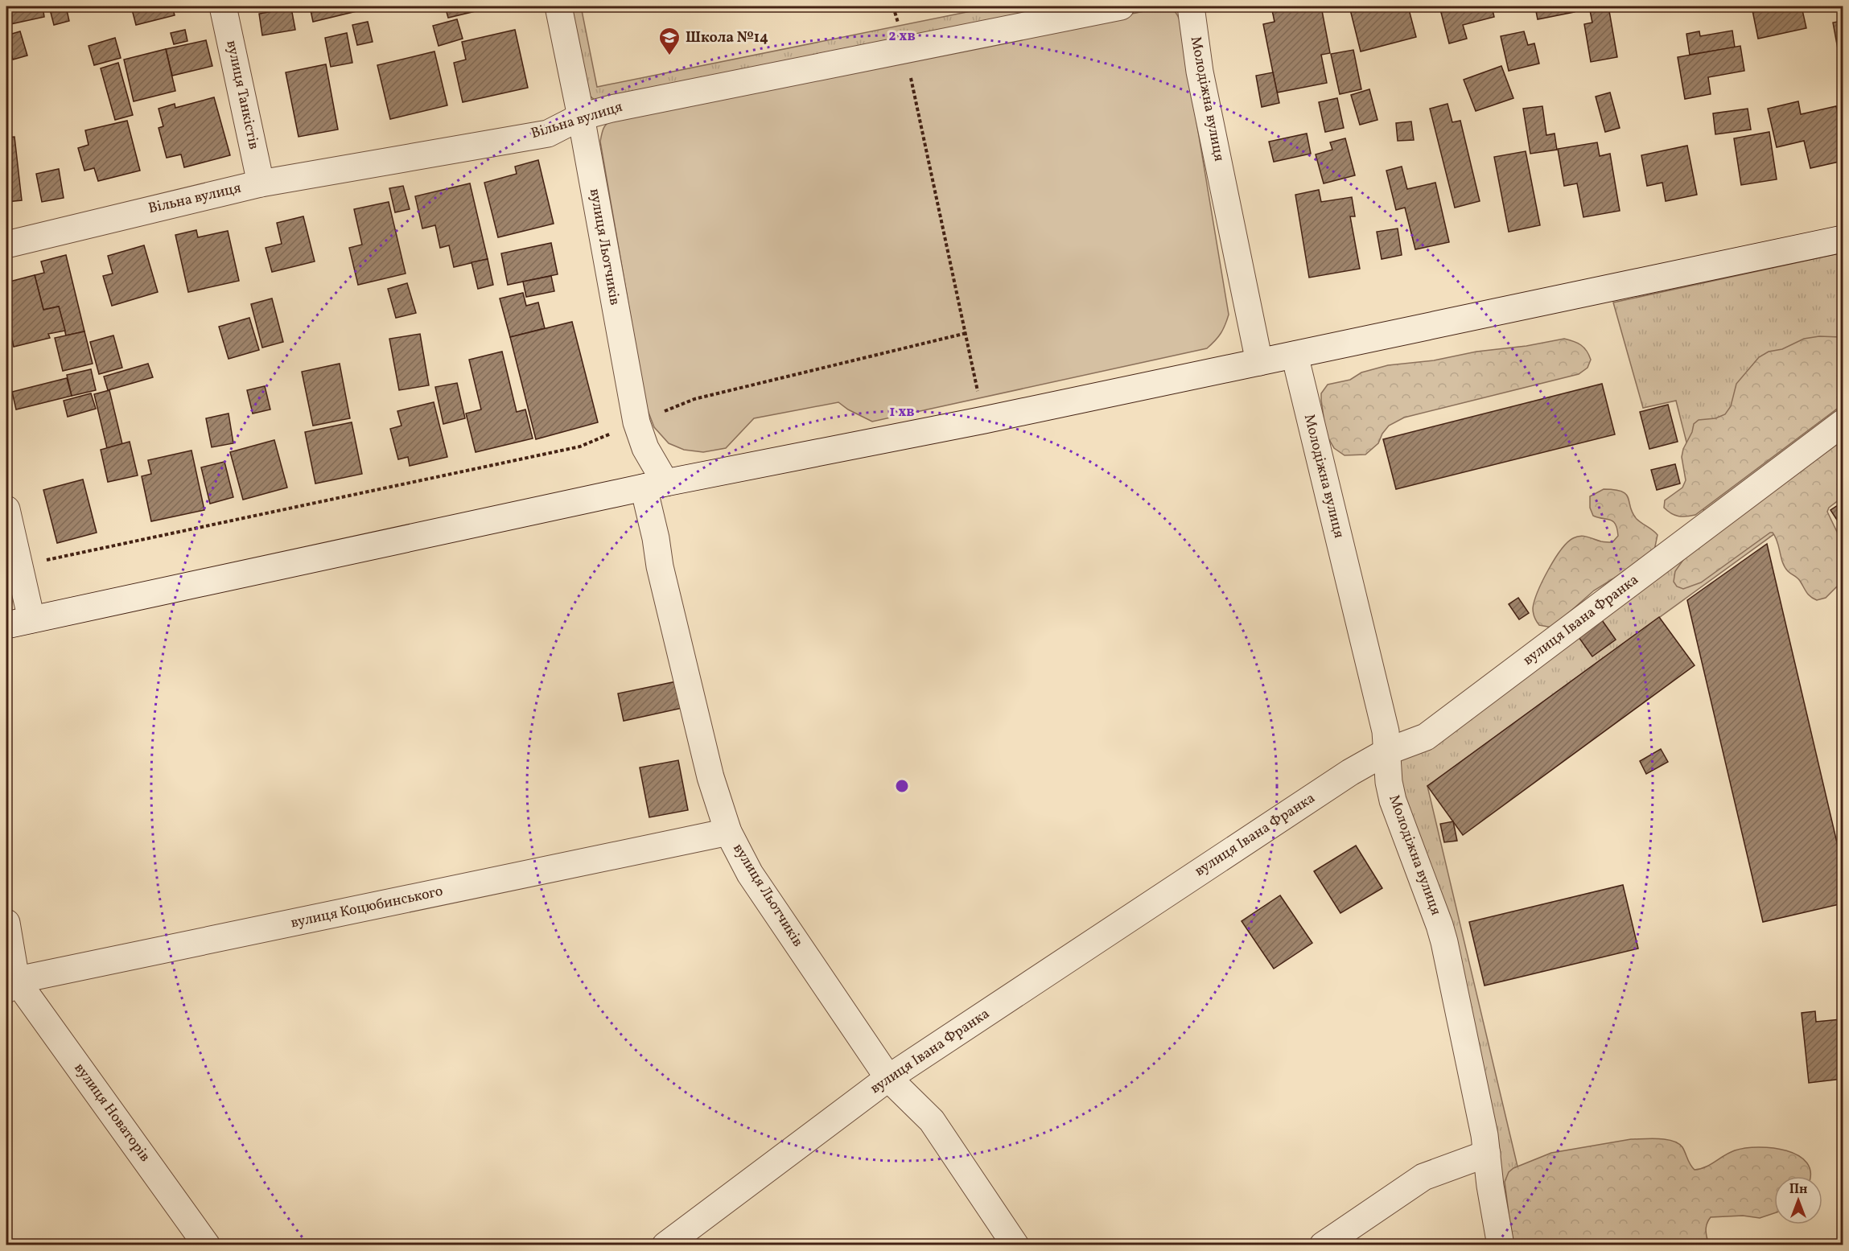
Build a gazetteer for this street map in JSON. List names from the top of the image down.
{
  "streets": {
    "street": [
      "вулиця Танкістів",
      "Молодіжна вулиця",
      "Вільна вулиця",
      "вулиця Льотчиків",
      "вулиця Івана Франка",
      "вулиця Коцюбинського",
      "вулиця Новаторів"
    ]
  },
  "crossings": [
    ["вулиця Танкістів", "Вільна вулиця"],
    ["Молодіжна вулиця", "вулиця Івана Франка"],
    ["Вільна вулиця", "вулиця Льотчиків"],
    ["вулиця Льотчиків", "вулиця Івана Франка"],
    ["вулиця Льотчиків", "вулиця Коцюбинського"],
    ["вулиця Коцюбинського", "вулиця Новаторів"]
  ],
  "places": {
    "school or university": ["Школа №14"]
  },
  "north": "top",
  "rings": ["2 хв", "1 хв"]
}
